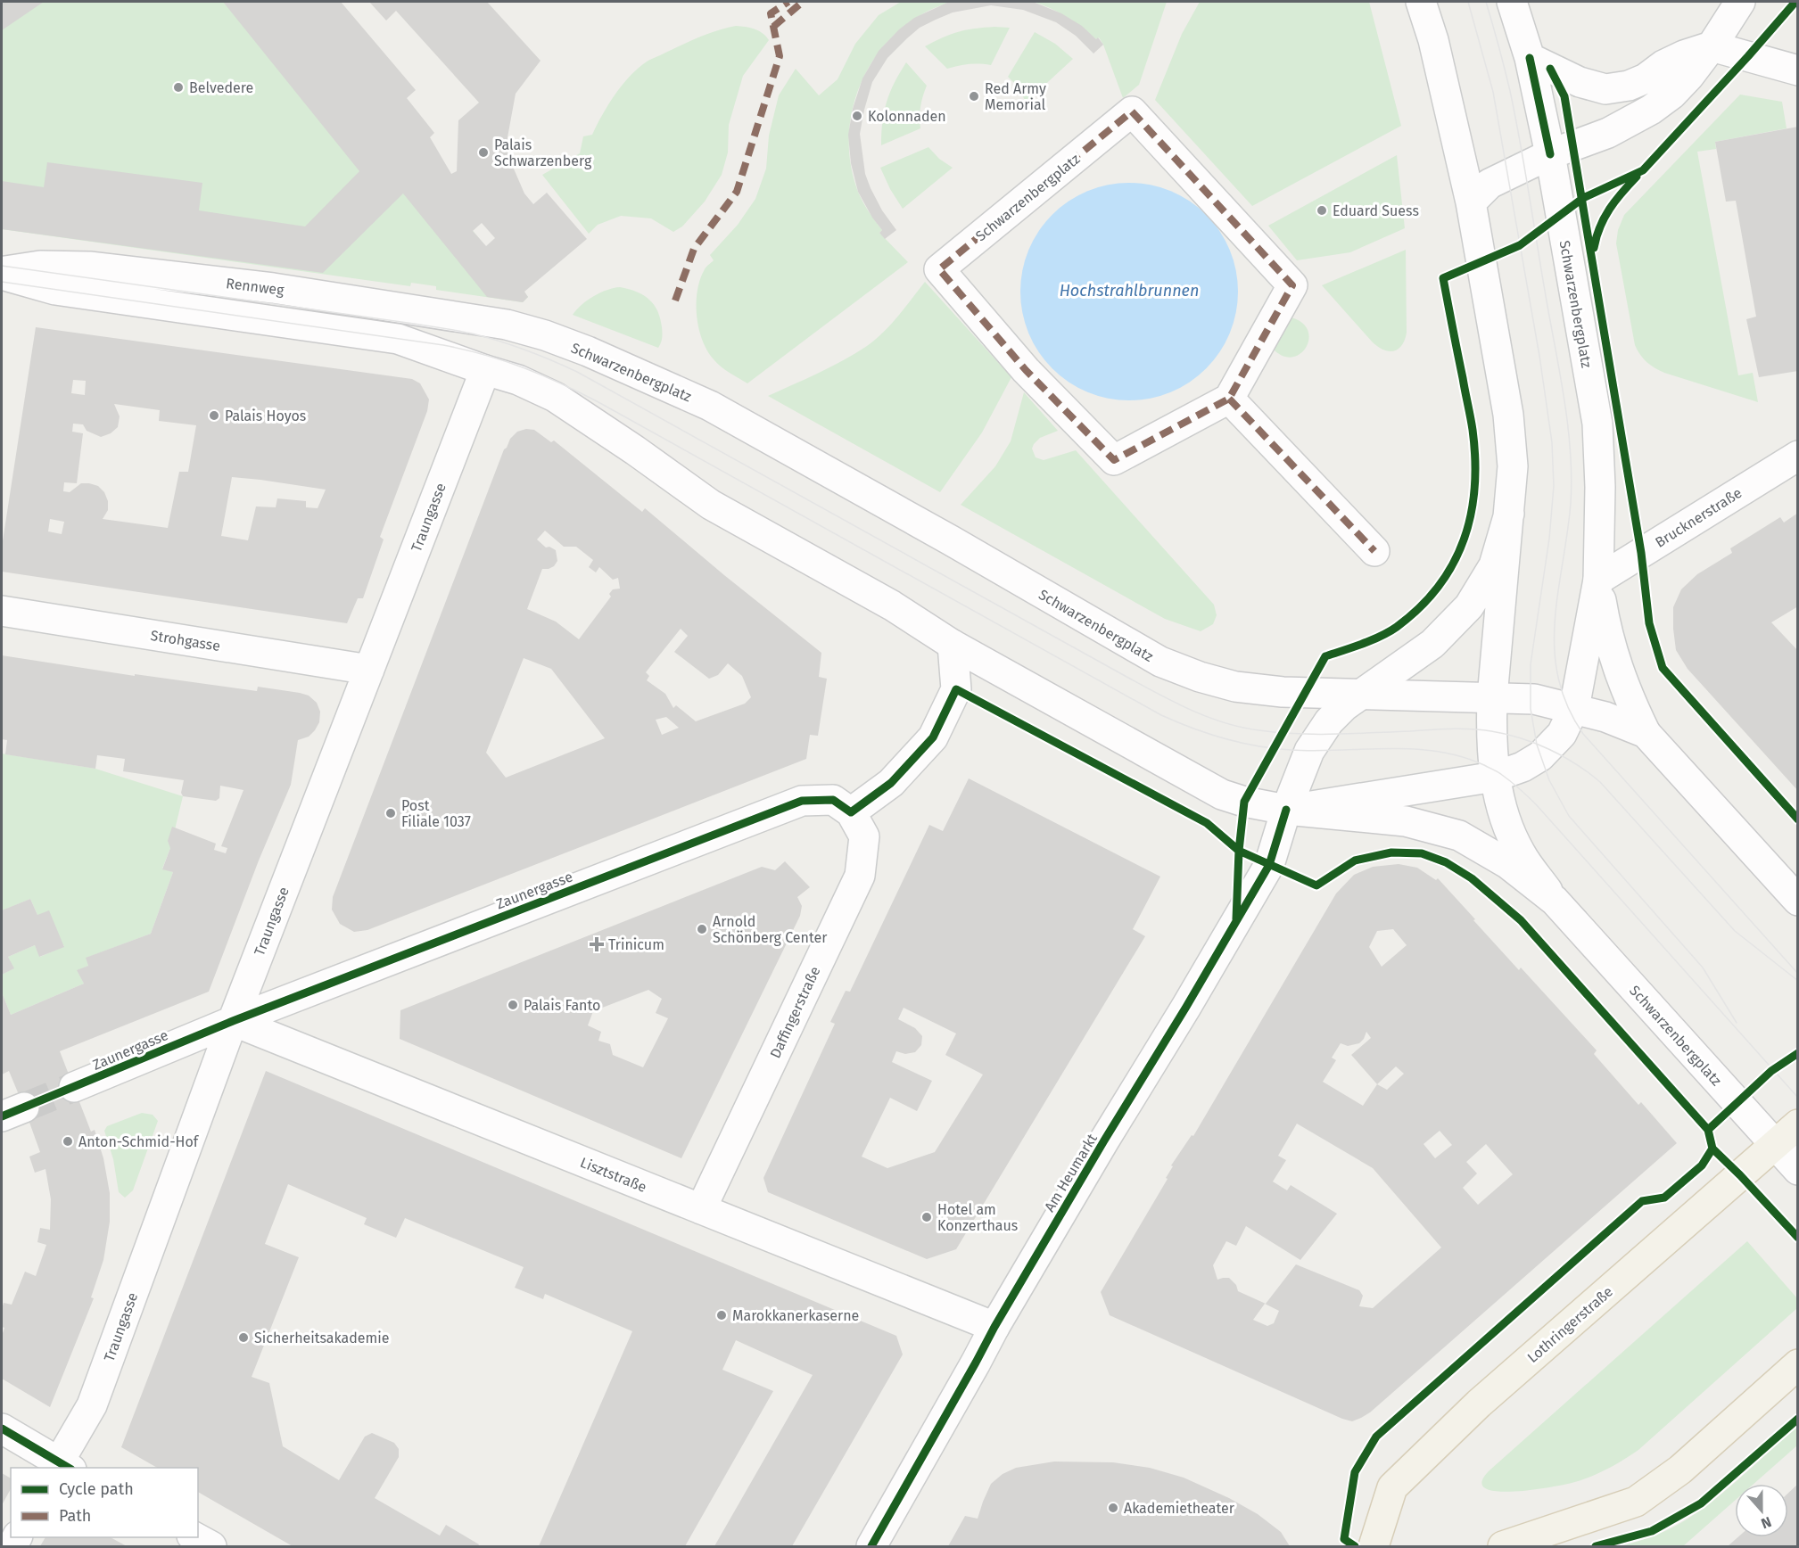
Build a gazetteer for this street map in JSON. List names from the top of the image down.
{
  "streets": {
    "main road": ["Lothringerstraße"],
    "street": [
      "Schwarzenbergplatz",
      "Rennweg",
      "Traungasse",
      "Brucknerstraße",
      "Strohgasse",
      "Zaunergasse",
      "Daffingerstraße",
      "Am Heumarkt",
      "Lisztstraße"
    ]
  },
  "crossings": [
    ["Schwarzenbergplatz", "Rennweg"],
    ["Schwarzenbergplatz", "Traungasse"],
    ["Schwarzenbergplatz", "Brucknerstraße"],
    ["Schwarzenbergplatz", "Am Heumarkt"],
    ["Schwarzenbergplatz", "Lothringerstraße"],
    ["Rennweg", "Traungasse"],
    ["Traungasse", "Strohgasse"],
    ["Traungasse", "Zaunergasse"],
    ["Traungasse", "Lisztstraße"],
    ["Zaunergasse", "Daffingerstraße"],
    ["Zaunergasse", "Lisztstraße"],
    ["Daffingerstraße", "Lisztstraße"],
    ["Am Heumarkt", "Lisztstraße"]
  ],
  "water": ["Hochstrahlbrunnen"],
  "places": {
    "other": [
      "Belvedere",
      "Red Army Memorial",
      "Kolonnaden",
      "Palais Schwarzenberg",
      "Eduard Suess",
      "Palais Hoyos",
      "Post Filiale 1037",
      "Arnold Schönberg Center",
      "Palais Fanto",
      "Anton-Schmid-Hof",
      "Hotel am Konzerthaus",
      "Marokkanerkaserne",
      "Sicherheitsakademie",
      "Akademietheater"
    ],
    "health": ["Trinicum"]
  },
  "legend": ["Cycle path", "Path"],
  "north": "bottom"
}
